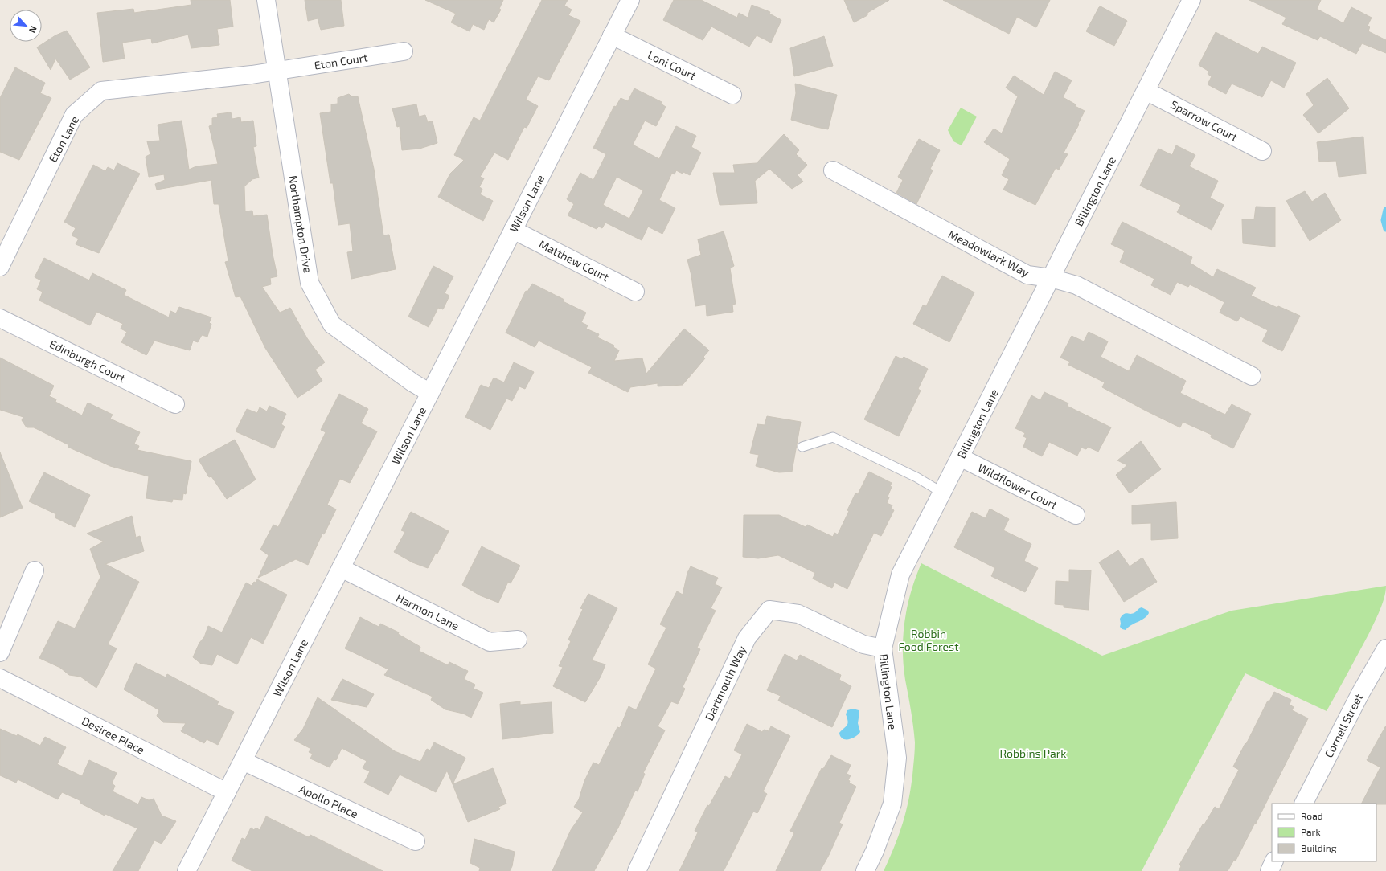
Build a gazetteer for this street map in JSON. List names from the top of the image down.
{
  "streets": {
    "street": [
      "Eton Court",
      "Loni Court",
      "Sparrow Court",
      "Eton Lane",
      "Billington Lane",
      "Wilson Lane",
      "Northampton Drive",
      "Meadowlark Way",
      "Matthew Court",
      "Edinburgh Court",
      "Wildflower Court",
      "Harmon Lane",
      "Dartmouth Way",
      "Cornell Street",
      "Desiree Place",
      "Apollo Place"
    ]
  },
  "crossings": [
    ["Eton Court", "Eton Lane"],
    ["Eton Court", "Northampton Drive"],
    ["Loni Court", "Wilson Lane"],
    ["Sparrow Court", "Billington Lane"],
    ["Eton Lane", "Northampton Drive"],
    ["Billington Lane", "Meadowlark Way"],
    ["Billington Lane", "Wildflower Court"],
    ["Billington Lane", "Dartmouth Way"],
    ["Wilson Lane", "Northampton Drive"],
    ["Wilson Lane", "Matthew Court"],
    ["Wilson Lane", "Harmon Lane"],
    ["Wilson Lane", "Desiree Place"],
    ["Wilson Lane", "Apollo Place"]
  ],
  "parks": ["Robbin Food Forest", "Robbins Park"],
  "legend": ["Road", "Park", "Building"],
  "north": "bottom right"
}
